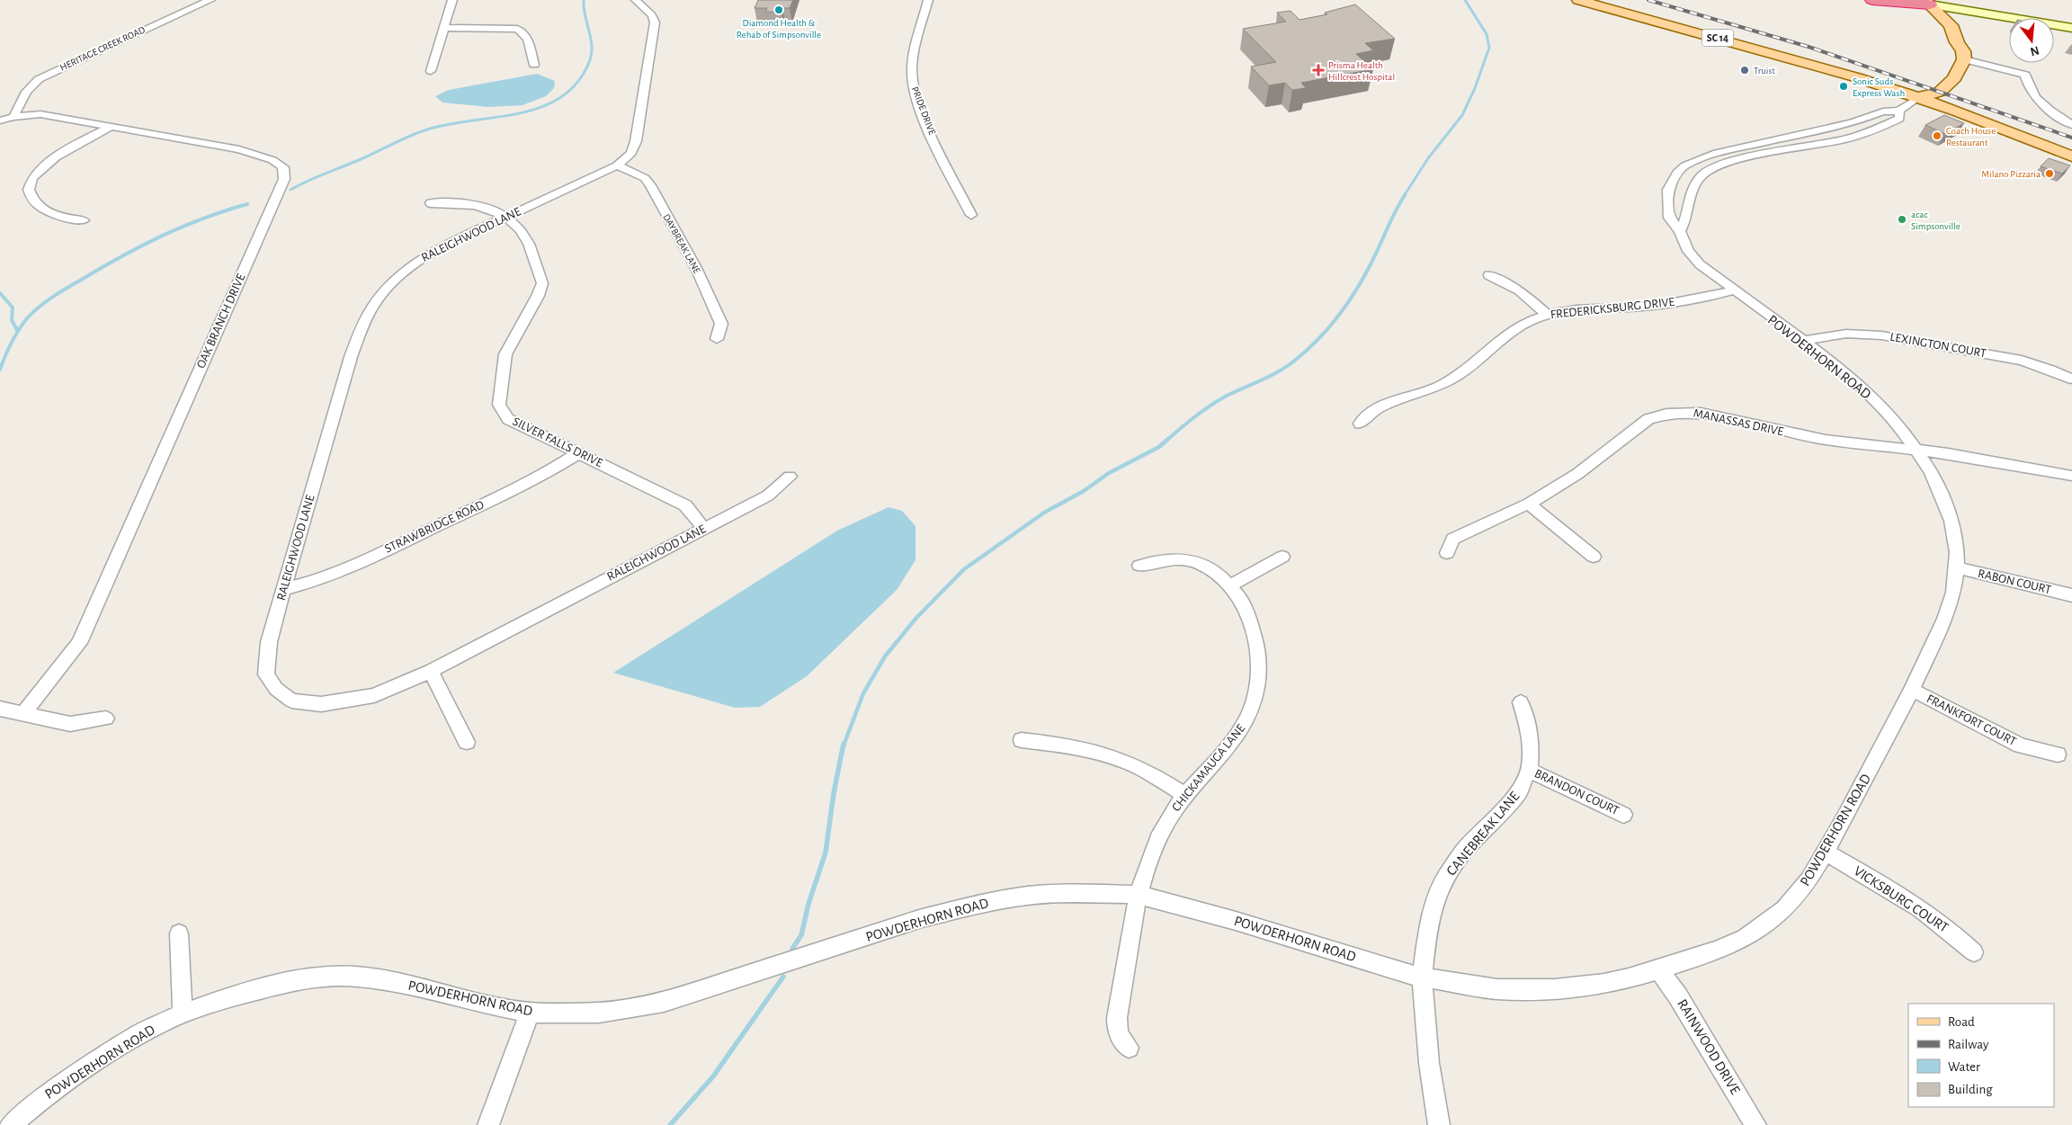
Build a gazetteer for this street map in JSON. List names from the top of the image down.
{
  "streets": {
    "main road": ["SC 14"],
    "street": [
      "HERITAGE CREEK ROAD",
      "PRIDE DRIVE",
      "RALEIGHWOOD LANE",
      "DAYBREAK LANE",
      "FREDERICKSBURG DRIVE",
      "OAK BRANCH DRIVE",
      "LEXINGTON COURT",
      "POWDERHORN ROAD",
      "MANASSAS DRIVE",
      "SILVER FALLS DRIVE",
      "STRAWBRIDGE ROAD",
      "RABON COURT",
      "FRANKFORT COURT",
      "CHICKAMAUGA LANE",
      "BRANDON COURT",
      "CANEBREAK LANE",
      "VICKSBURG COURT",
      "RAINWOOD DRIVE"
    ]
  },
  "crossings": [
    ["SC 14", "POWDERHORN ROAD"],
    ["HERITAGE CREEK ROAD", "OAK BRANCH DRIVE"],
    ["RALEIGHWOOD LANE", "DAYBREAK LANE"],
    ["RALEIGHWOOD LANE", "SILVER FALLS DRIVE"],
    ["RALEIGHWOOD LANE", "STRAWBRIDGE ROAD"],
    ["FREDERICKSBURG DRIVE", "POWDERHORN ROAD"],
    ["LEXINGTON COURT", "POWDERHORN ROAD"],
    ["POWDERHORN ROAD", "MANASSAS DRIVE"],
    ["POWDERHORN ROAD", "RABON COURT"],
    ["POWDERHORN ROAD", "FRANKFORT COURT"],
    ["POWDERHORN ROAD", "CHICKAMAUGA LANE"],
    ["POWDERHORN ROAD", "CANEBREAK LANE"],
    ["POWDERHORN ROAD", "VICKSBURG COURT"],
    ["POWDERHORN ROAD", "RAINWOOD DRIVE"],
    ["SILVER FALLS DRIVE", "STRAWBRIDGE ROAD"],
    ["BRANDON COURT", "CANEBREAK LANE"]
  ],
  "places": {
    "other": [
      "Diamond Health & Rehab of Simpsonville",
      "Truist",
      "Sonic Suds Express Wash",
      "Coach House Restaurant",
      "Milano Pizzaria",
      "acac Simpsonville"
    ],
    "health": ["Prisma Health Hillcrest Hospital"]
  },
  "legend": [
    "Road",
    "Railway",
    "Water",
    "Building"
  ],
  "north": "bottom"
}
